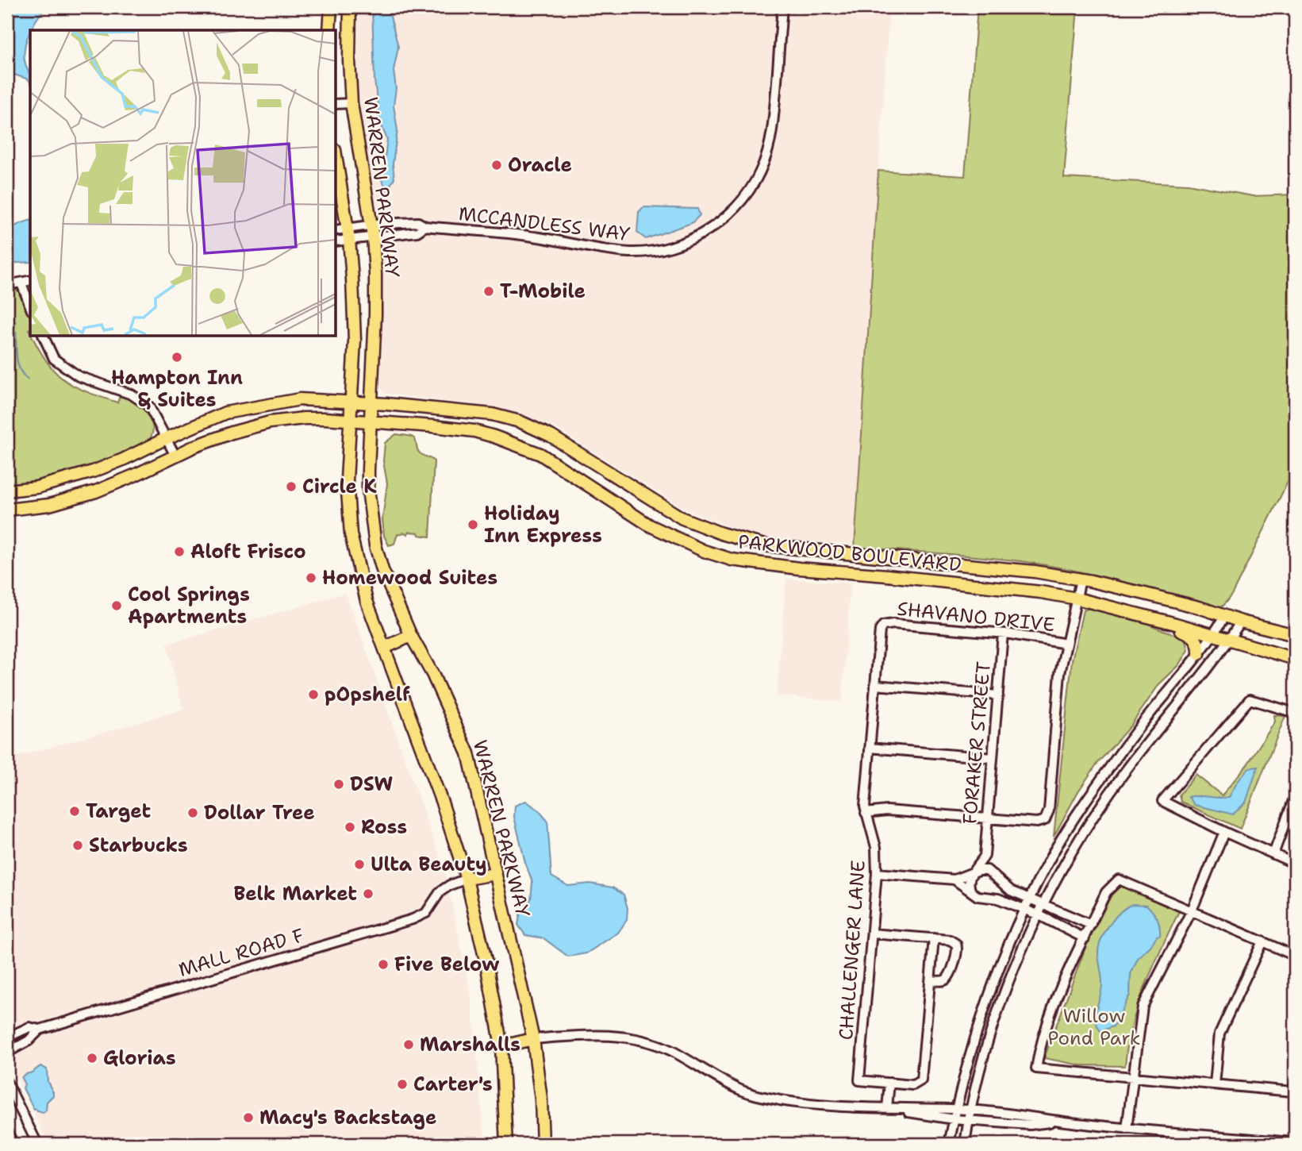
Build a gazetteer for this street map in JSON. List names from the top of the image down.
{
  "streets": {
    "main road": ["WARREN PARKWAY", "PARKWOOD BOULEVARD"],
    "street": [
      "MCCANDLESS WAY",
      "SHAVANO DRIVE",
      "FORAKER STREET",
      "CHALLENGER LANE",
      "MALL ROAD F"
    ]
  },
  "crossings": [
    ["WARREN PARKWAY", "MCCANDLESS WAY"],
    ["WARREN PARKWAY", "PARKWOOD BOULEVARD"],
    ["WARREN PARKWAY", "MALL ROAD F"],
    ["SHAVANO DRIVE", "FORAKER STREET"],
    ["SHAVANO DRIVE", "CHALLENGER LANE"]
  ],
  "parks": ["Willow Pond Park"],
  "places": [
    "Oracle",
    "T-Mobile",
    "Hampton Inn & Suites",
    "Circle K",
    "Holiday Inn Express",
    "Aloft Frisco",
    "Homewood Suites",
    "Cool Springs Apartments",
    "pOpshelf",
    "DSW",
    "Target",
    "Dollar Tree",
    "Ross",
    "Starbucks",
    "Ulta Beauty",
    "Belk Market",
    "Five Below",
    "Marshalls",
    "Glorias",
    "Carter's",
    "Macy's Backstage"
  ]
}
